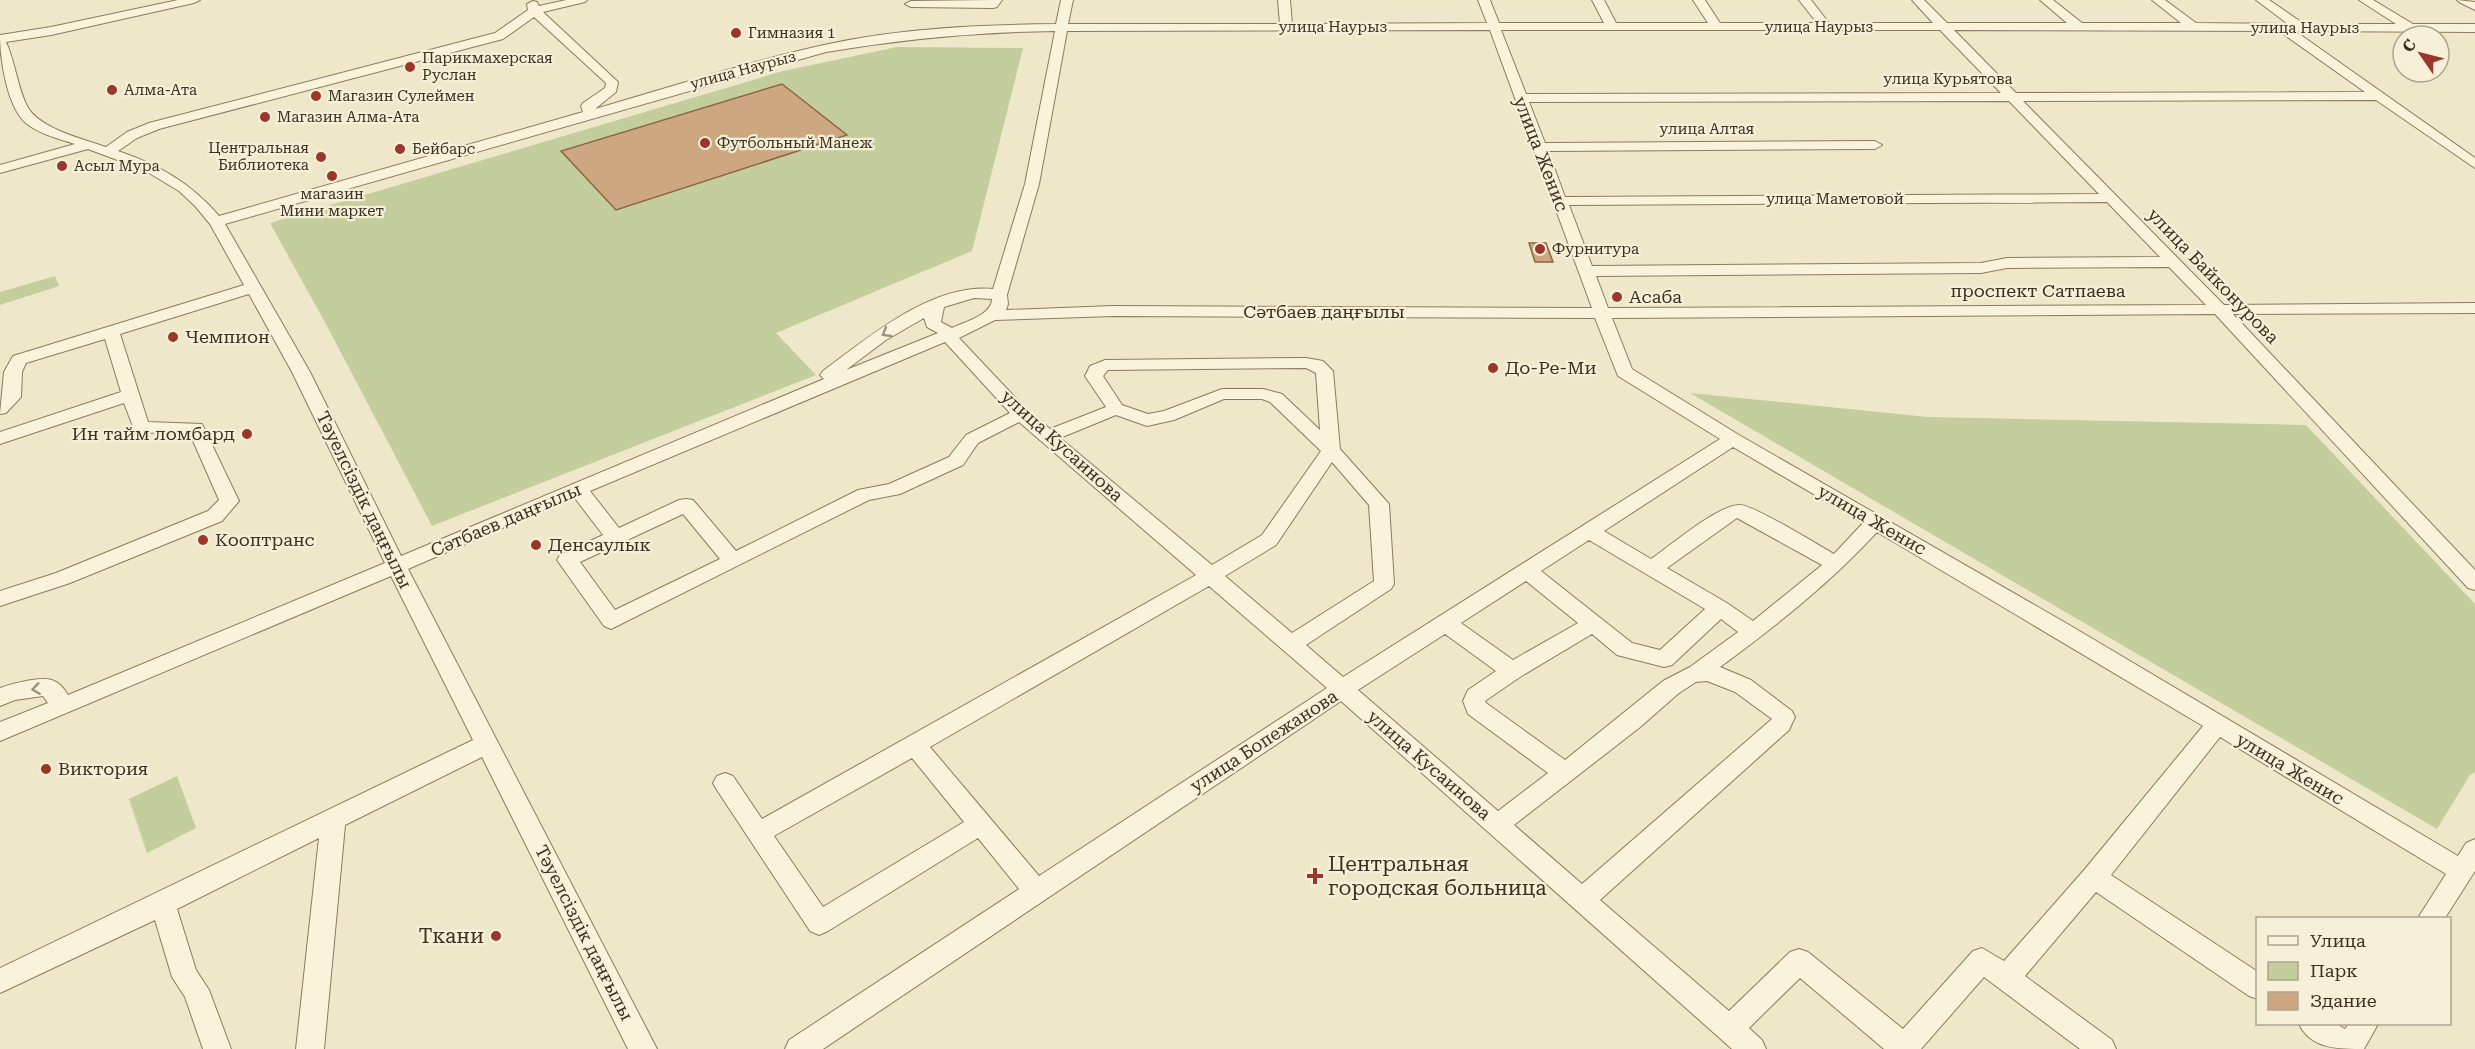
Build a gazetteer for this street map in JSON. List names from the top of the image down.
{
  "streets": {
    "street": [
      "улица Наурыз",
      "улица Курьятова",
      "улица Алтая",
      "улица Женис",
      "улица Маметовой",
      "улица Байконурова",
      "проспект Сатпаева",
      "Сәтбаев даңғылы",
      "улица Кусаинова",
      "Тәуелсіздік даңғылы",
      "улица Бопежанова"
    ]
  },
  "crossings": [
    ["улица Наурыз", "улица Женис"],
    ["улица Наурыз", "улица Байконурова"],
    ["улица Наурыз", "Тәуелсіздік даңғылы"],
    ["улица Курьятова", "улица Женис"],
    ["улица Курьятова", "улица Байконурова"],
    ["улица Алтая", "улица Женис"],
    ["улица Женис", "улица Маметовой"],
    ["улица Женис", "проспект Сатпаева"],
    ["улица Женис", "Сәтбаев даңғылы"],
    ["улица Женис", "улица Бопежанова"],
    ["улица Маметовой", "улица Байконурова"],
    ["улица Байконурова", "проспект Сатпаева"],
    ["проспект Сатпаева", "Сәтбаев даңғылы"],
    ["Сәтбаев даңғылы", "улица Кусаинова"],
    ["Сәтбаев даңғылы", "Тәуелсіздік даңғылы"],
    ["улица Кусаинова", "улица Бопежанова"]
  ],
  "places": {
    "other": [
      "Гимназия 1",
      "Парикмахерская Руслан",
      "Алма-Ата",
      "Магазин Сулеймен",
      "Магазин Алма-Ата",
      "Футбольный Манеж",
      "Бейбарс",
      "Центральная Библиотека",
      "Асыл Мура",
      "магазин Мини маркет",
      "Фурнитура",
      "Асаба",
      "Чемпион",
      "До-Ре-Ми",
      "Ин тайм ломбард",
      "Кооптранс",
      "Денсаулык",
      "Виктория",
      "Ткани"
    ],
    "health": ["Центральная городская больница"]
  },
  "legend": ["Улица", "Парк", "Здание"],
  "north": "top left"
}
